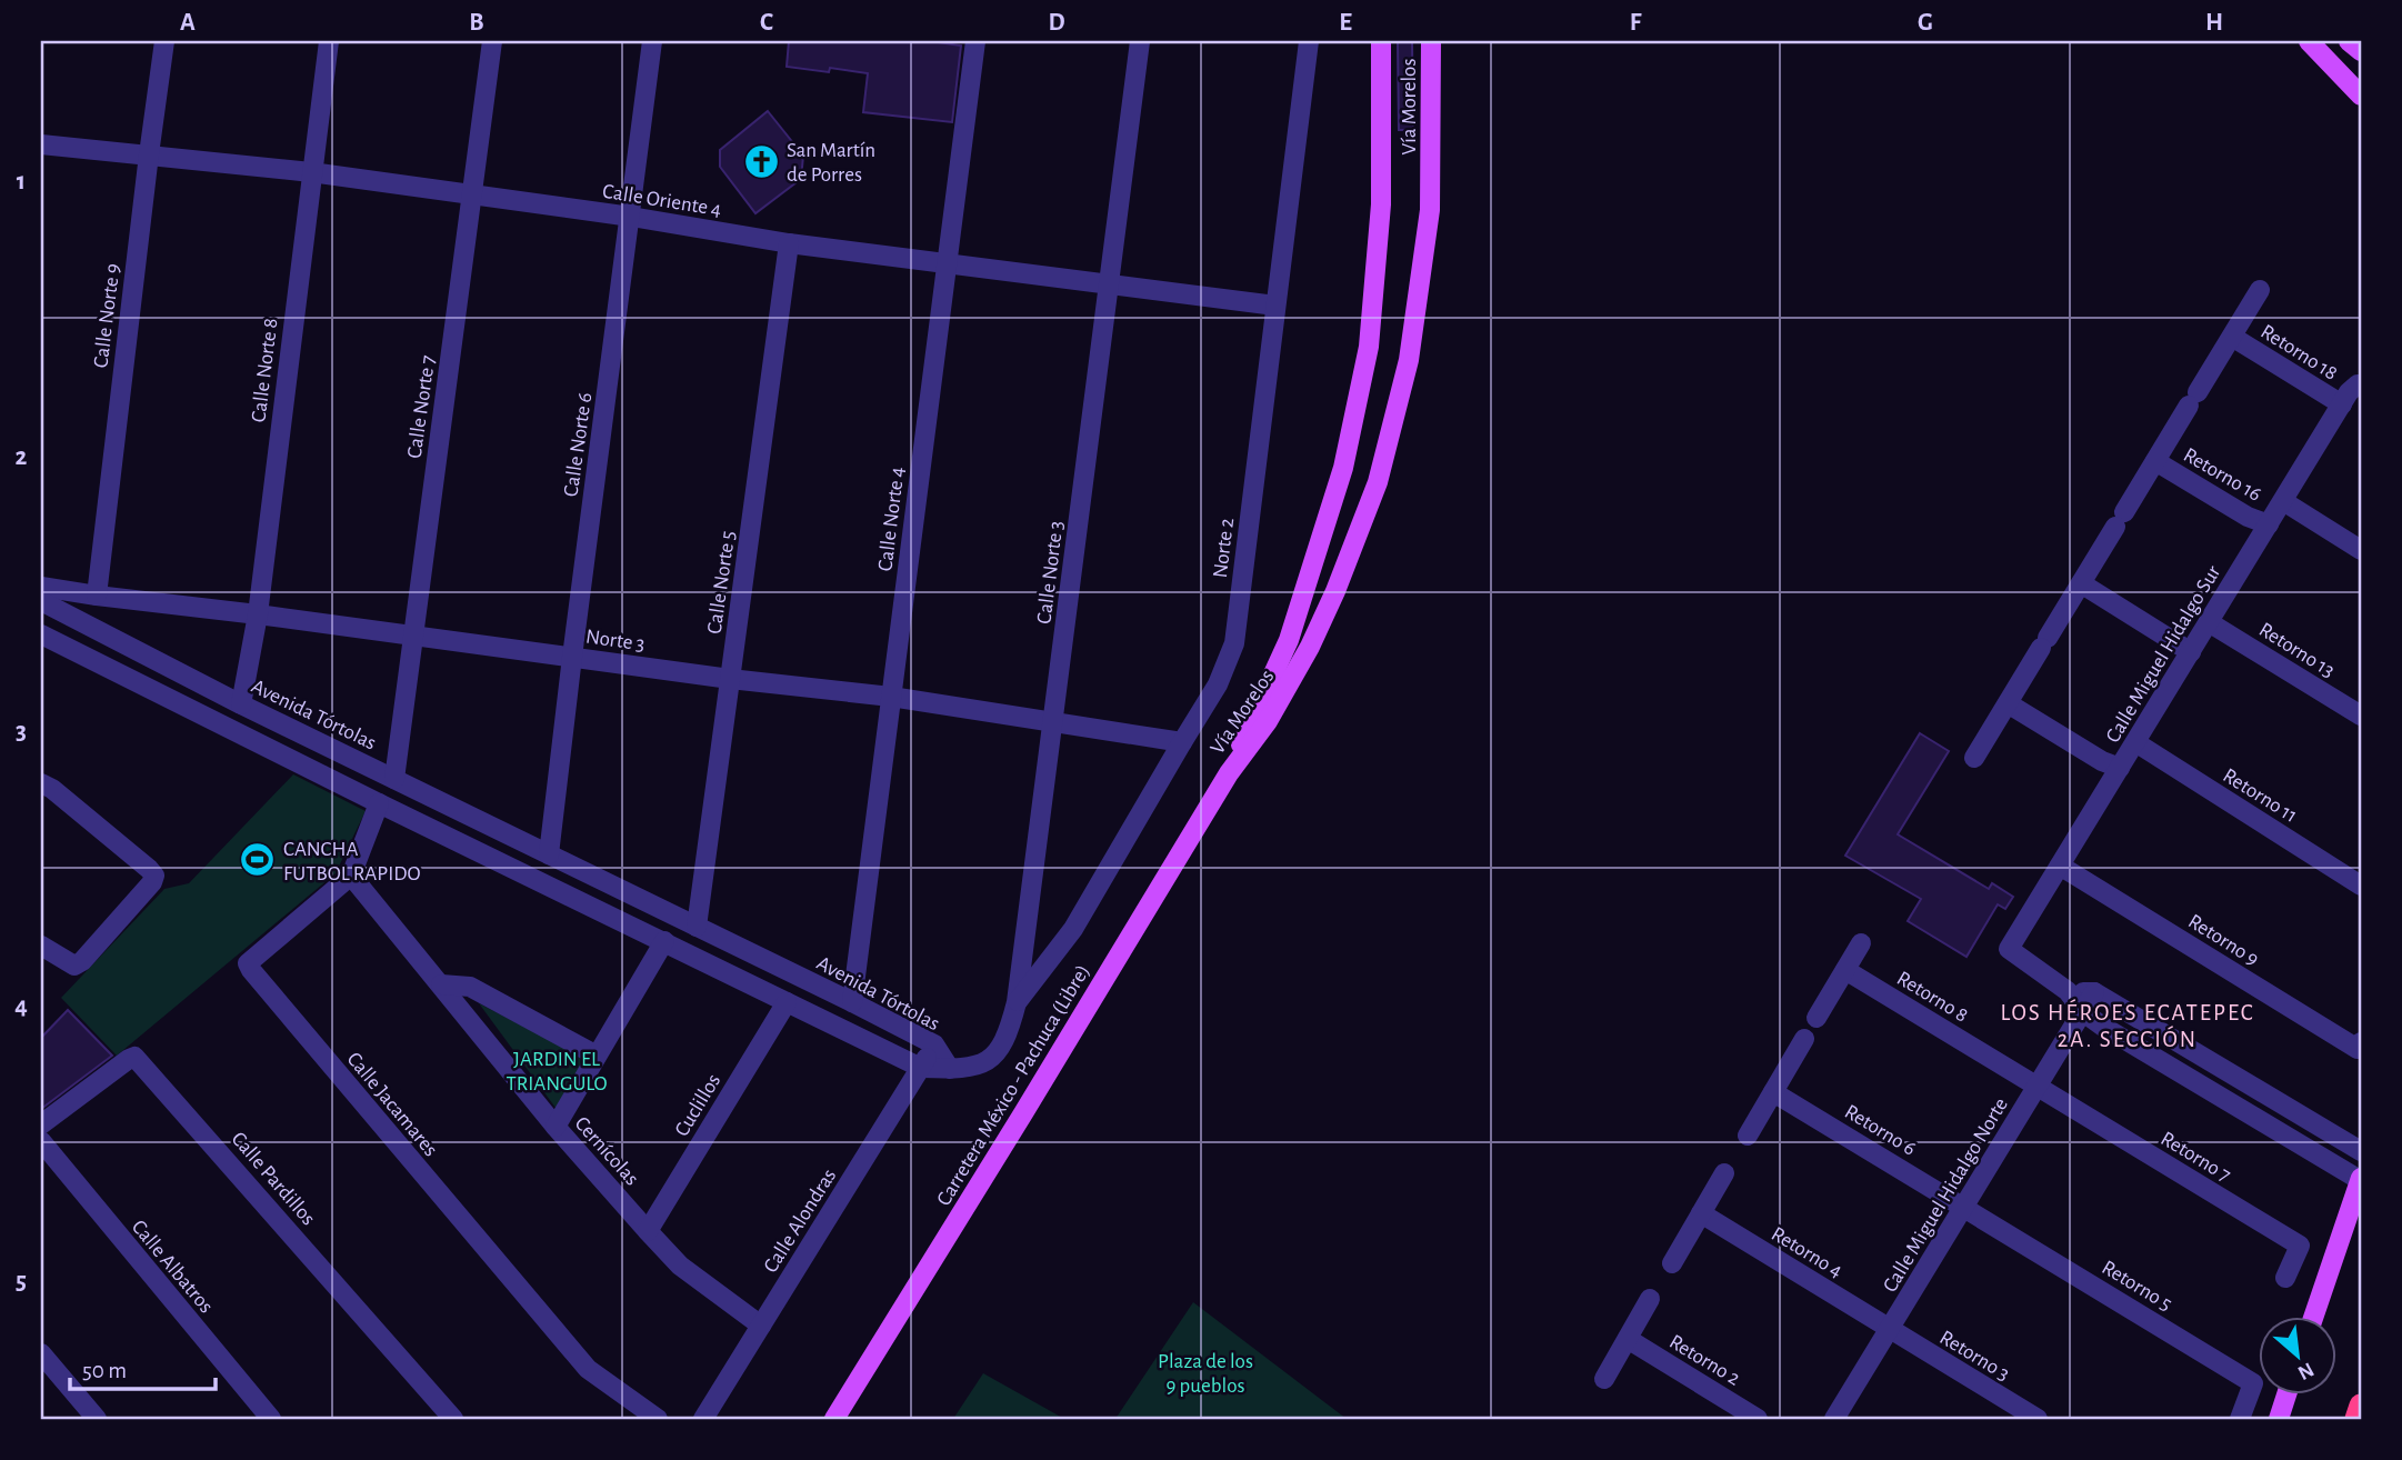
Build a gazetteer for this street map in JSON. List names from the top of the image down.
{
  "streets": {
    "main road": ["Vía Morelos", "Carretera México - Pachuca (Libre)"],
    "street": [
      "Calle Oriente 4",
      "Calle Norte 9",
      "Retorno 18",
      "Calle Norte 8",
      "Calle Norte 7",
      "Calle Norte 6",
      "Retorno 16",
      "Calle Norte 4",
      "Norte 2",
      "Calle Norte 3",
      "Calle Norte 5",
      "Norte 3",
      "Retorno 13",
      "Calle Miguel Hidalgo Sur",
      "Avenida Tórtolas",
      "Retorno 11",
      "Retorno 9",
      "Retorno 8",
      "Calle Jacamares",
      "Cuclillos",
      "Retorno 6",
      "Cernícolas",
      "Retorno 7",
      "Calle Pardillos",
      "Calle Miguel Hidalgo Norte",
      "Calle Alondras",
      "Retorno 4",
      "Calle Albatros",
      "Retorno 5",
      "Retorno 3",
      "Retorno 2"
    ]
  },
  "crossings": [
    ["Vía Morelos", "Carretera México - Pachuca (Libre)"],
    ["Calle Oriente 4", "Calle Norte 9"],
    ["Calle Oriente 4", "Calle Norte 8"],
    ["Calle Oriente 4", "Calle Norte 7"],
    ["Calle Oriente 4", "Calle Norte 6"],
    ["Calle Oriente 4", "Calle Norte 4"],
    ["Calle Oriente 4", "Norte 2"],
    ["Calle Oriente 4", "Calle Norte 3"],
    ["Calle Oriente 4", "Calle Norte 5"],
    ["Calle Norte 9", "Norte 3"],
    ["Retorno 18", "Retorno 16"],
    ["Retorno 18", "Calle Miguel Hidalgo Sur"],
    ["Calle Norte 8", "Norte 3"],
    ["Calle Norte 8", "Avenida Tórtolas"],
    ["Calle Norte 7", "Norte 3"],
    ["Calle Norte 7", "Avenida Tórtolas"],
    ["Calle Norte 6", "Norte 3"],
    ["Calle Norte 6", "Avenida Tórtolas"],
    ["Retorno 16", "Calle Miguel Hidalgo Sur"],
    ["Calle Norte 4", "Norte 3"],
    ["Calle Norte 4", "Avenida Tórtolas"],
    ["Norte 2", "Calle Norte 3"],
    ["Norte 2", "Norte 3"],
    ["Calle Norte 3", "Norte 3"],
    ["Calle Norte 3", "Avenida Tórtolas"],
    ["Calle Norte 5", "Norte 3"],
    ["Calle Norte 5", "Avenida Tórtolas"],
    ["Retorno 13", "Calle Miguel Hidalgo Sur"],
    ["Calle Miguel Hidalgo Sur", "Retorno 11"],
    ["Calle Miguel Hidalgo Sur", "Retorno 9"],
    ["Avenida Tórtolas", "Calle Alondras"],
    ["Retorno 8", "Retorno 7"],
    ["Retorno 8", "Calle Miguel Hidalgo Norte"],
    ["Calle Jacamares", "Cernícolas"],
    ["Cuclillos", "Cernícolas"],
    ["Retorno 6", "Calle Miguel Hidalgo Norte"],
    ["Retorno 6", "Retorno 5"],
    ["Cernícolas", "Calle Alondras"],
    ["Retorno 7", "Calle Miguel Hidalgo Norte"],
    ["Calle Miguel Hidalgo Norte", "Retorno 4"],
    ["Calle Miguel Hidalgo Norte", "Retorno 5"],
    ["Calle Miguel Hidalgo Norte", "Retorno 3"],
    ["Retorno 4", "Retorno 3"]
  ],
  "districts": ["LOS HÉROES ECATEPEC 2A. SECCIÓN"],
  "parks": ["JARDIN EL TRIANGULO", "Plaza de los 9 pueblos"],
  "places": {
    "church": ["San Martín de Porres"],
    "sports": ["CANCHA FUTBOL RAPIDO"]
  },
  "scale_bar": "50 m",
  "north": "bottom right",
  "grid": {
    "columns": [
      "A",
      "B",
      "C",
      "D",
      "E",
      "F",
      "G",
      "H"
    ],
    "rows": [
      "1",
      "2",
      "3",
      "4",
      "5"
    ]
  }
}
